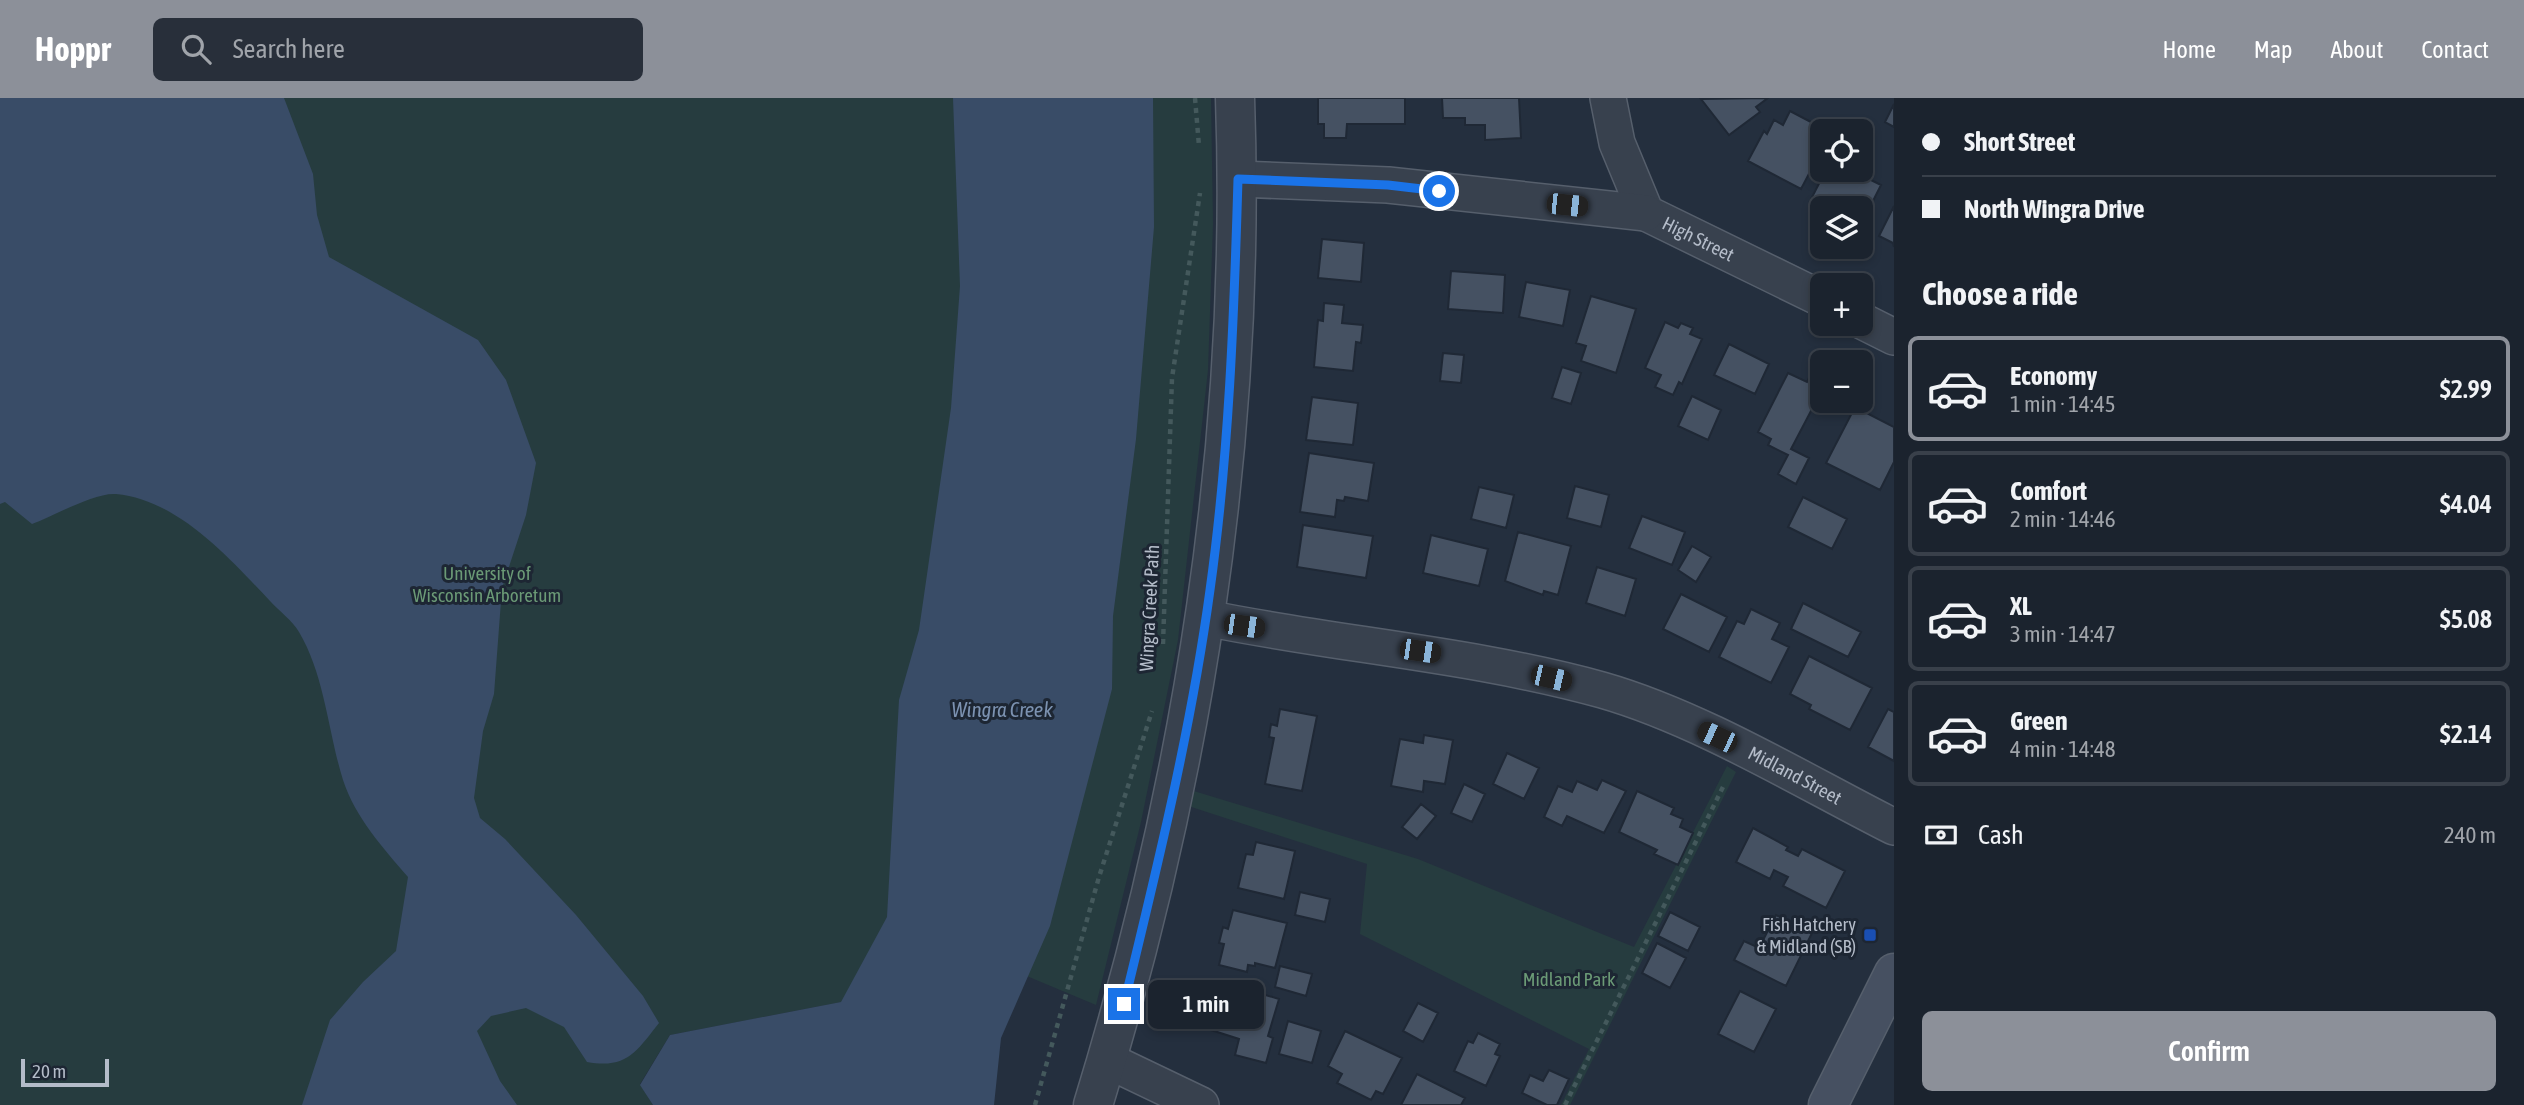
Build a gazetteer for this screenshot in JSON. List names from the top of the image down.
{
  "streets": {
    "street": ["High Street", "Midland Street"],
    "path": ["Wingra Creek Path"]
  },
  "water": ["Wingra Creek"],
  "parks": ["University of Wisconsin Arboretum", "Midland Park"],
  "places": {
    "transit": ["Fish Hatchery & Midland (SB)"]
  },
  "scale_bar": "20 m",
  "page": {
    "header": "Hoppr",
    "search": "Search here",
    "nav": [
      "Home",
      "Map",
      "About",
      "Contact"
    ],
    "banner": ["Short Street", "North Wingra Drive"],
    "map_buttons": ["+", "−"],
    "heading": "Choose a ride",
    "list": [
      {
        "name": "Economy",
        "note": "1 min · 14:45",
        "value": "$2.99"
      },
      {
        "name": "Comfort",
        "note": "2 min · 14:46",
        "value": "$4.04"
      },
      {
        "name": "XL",
        "note": "3 min · 14:47",
        "value": "$5.08"
      },
      {
        "name": "Green",
        "note": "4 min · 14:48",
        "value": "$2.14"
      }
    ],
    "pay": ["Cash", "240 m"],
    "bubble": "1 min",
    "buttons": "Confirm",
    "scale": "20 m"
  }
}
